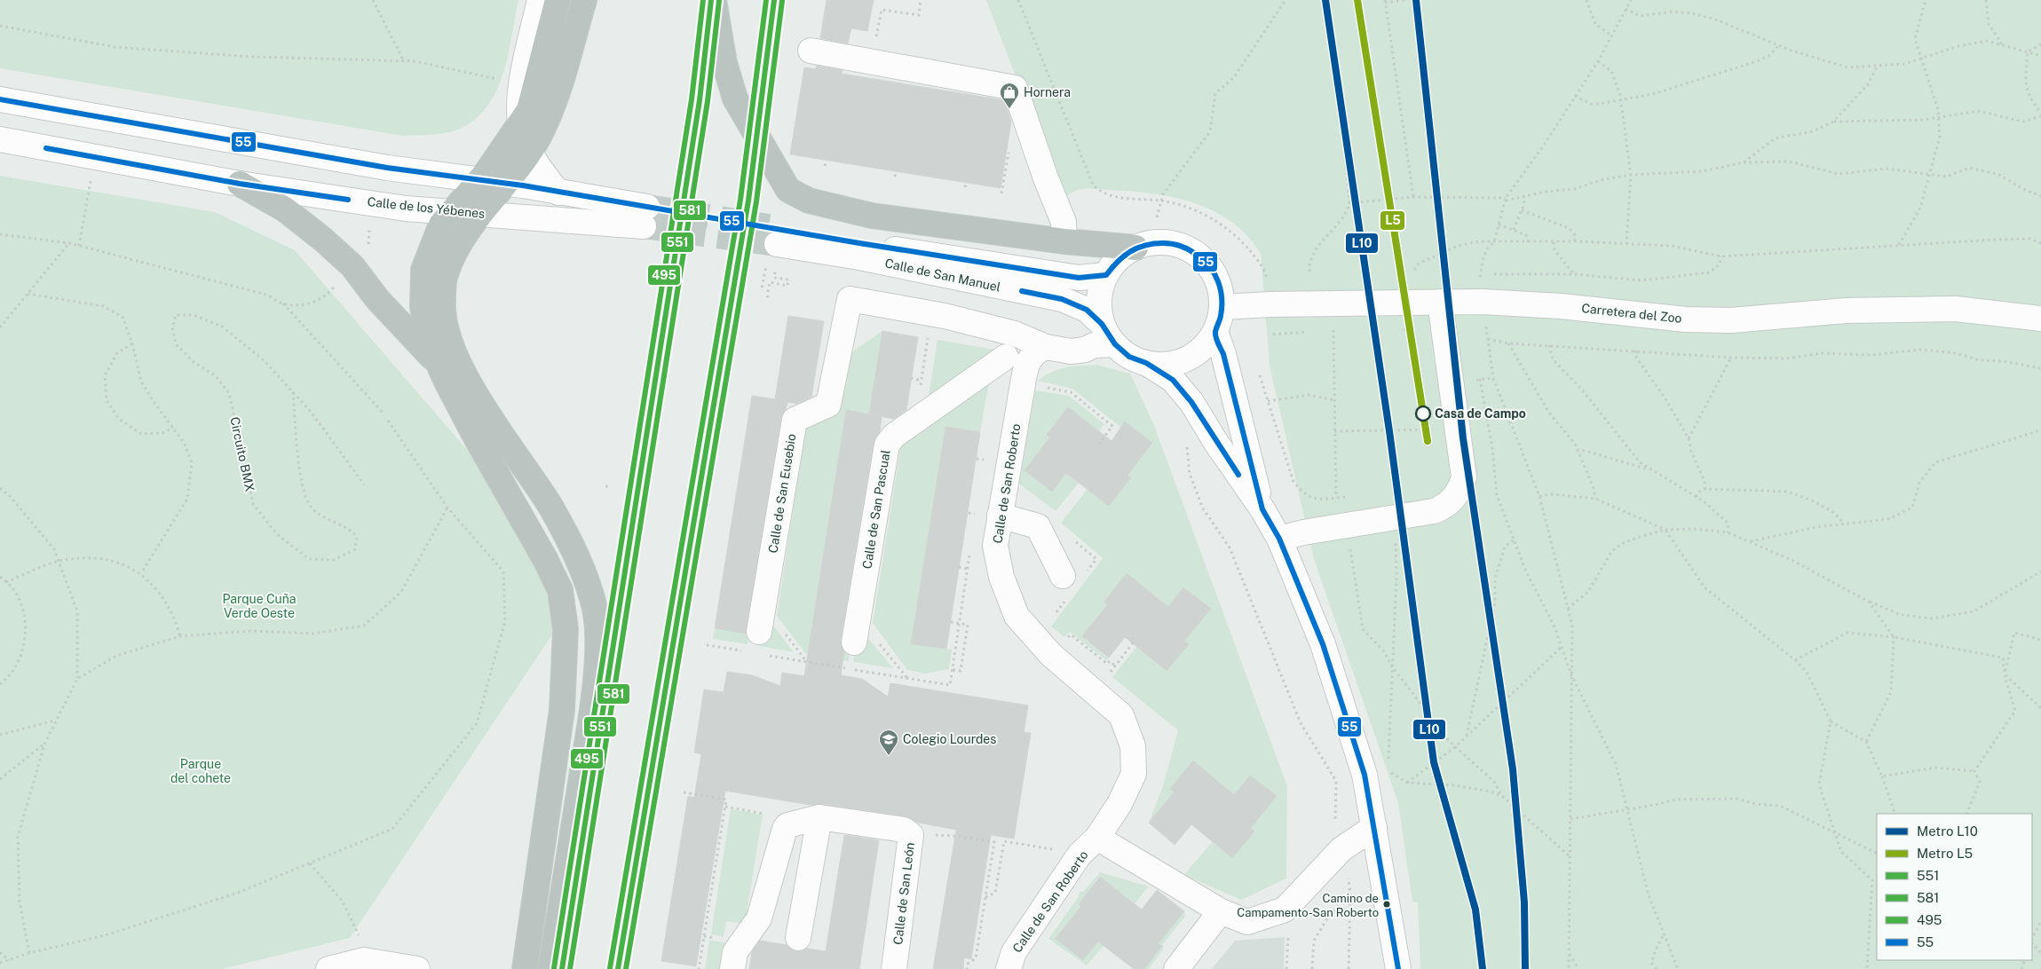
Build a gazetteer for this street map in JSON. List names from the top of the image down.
{
  "streets": {
    "street": [
      "Calle de los Yébenes",
      "Calle de San Manuel",
      "Carretera del Zoo",
      "Calle de San Roberto",
      "Calle de San Eusebio",
      "Calle de San Pascual",
      "Calle de San León"
    ],
    "path": ["Circuito BMX"]
  },
  "crossings": [
    ["Calle de San Manuel", "Carretera del Zoo"],
    ["Calle de San Roberto", "Calle de San Eusebio"]
  ],
  "parks": ["Parque Cuña Verde Oeste", "Parque del cohete"],
  "places": {
    "shop": ["Hornera"],
    "other": ["Casa de Campo", "Camino de Campamento-San Roberto"],
    "school or university": ["Colegio Lourdes"]
  },
  "lines": [
    "metro line L10",
    "metro line L5",
    "transit line 551",
    "transit line 495",
    "transit line 581",
    "transit line 55"
  ],
  "legend": [
    "Metro L10",
    "Metro L5",
    "551",
    "581",
    "495",
    "55"
  ]
}
